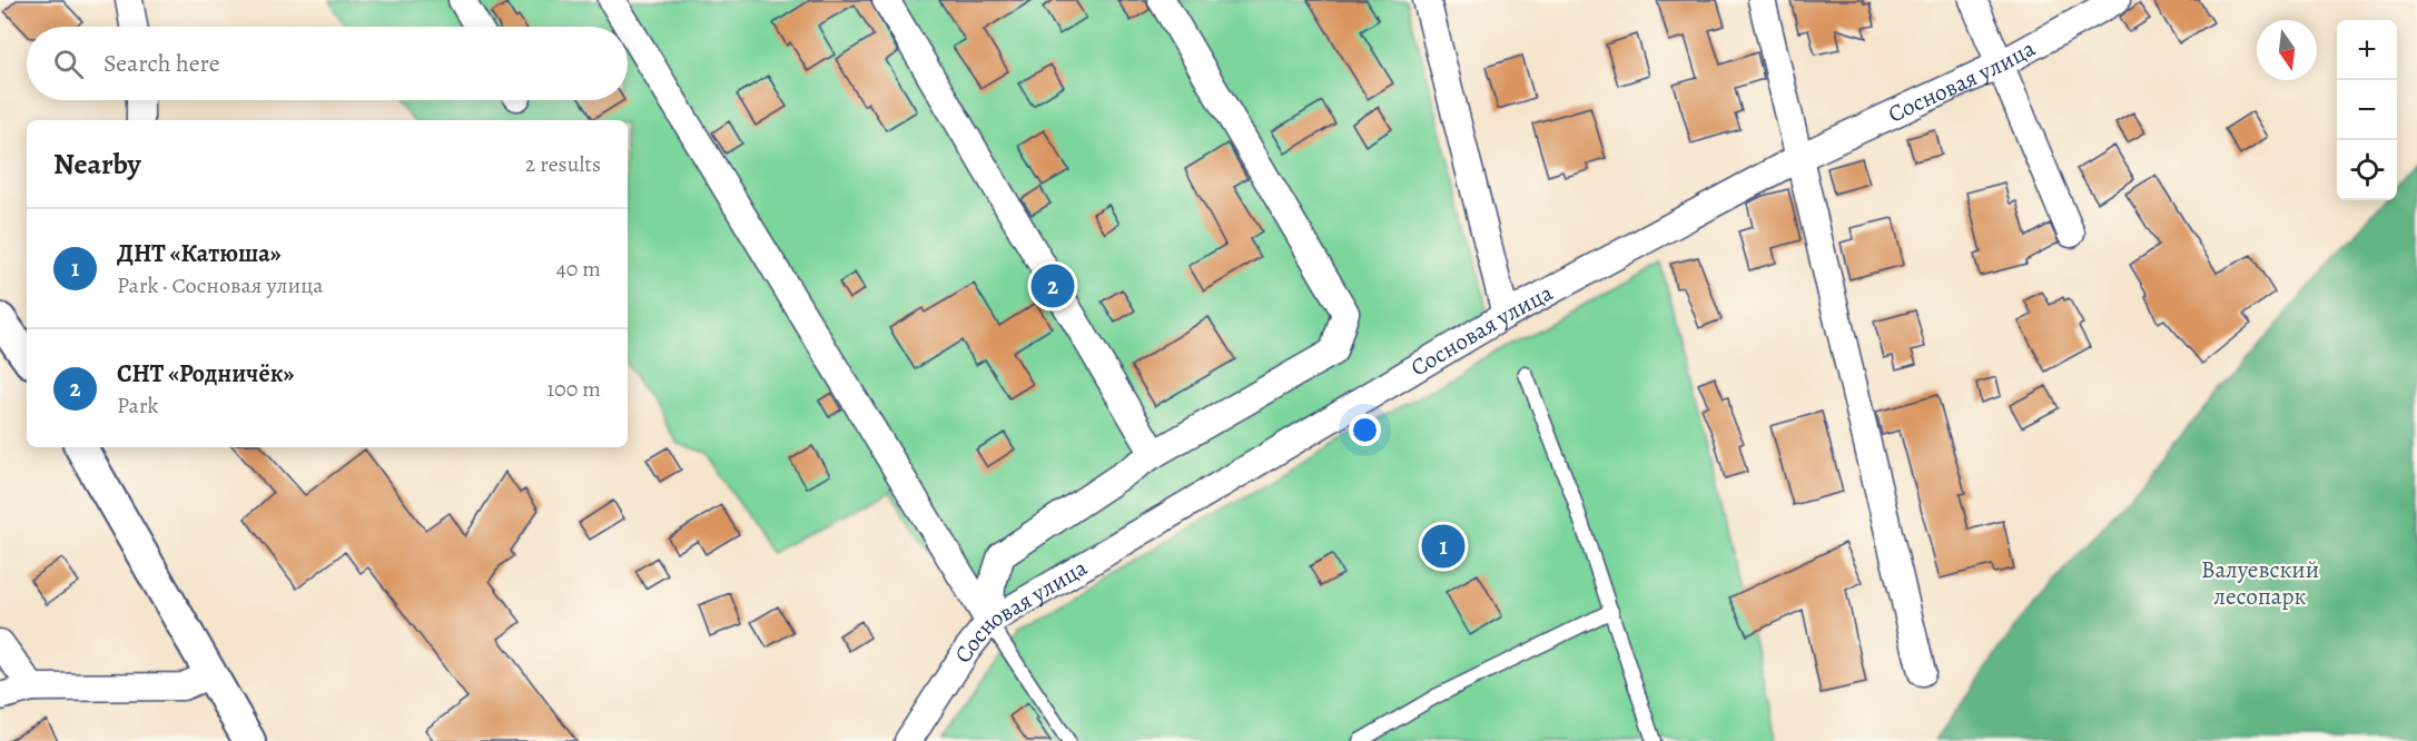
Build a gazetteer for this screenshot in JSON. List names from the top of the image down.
{
  "streets": {
    "street": ["Сосновая улица"]
  },
  "parks": ["Валуевский лесопарк"],
  "north": "bottom",
  "page": {
    "map_buttons": ["+", "−"],
    "search": "Search here",
    "heading": ["Nearby", "2 results"],
    "list": [
      {
        "mark": "1",
        "name": "ДНТ «Катюша»",
        "note": "Park · Сосновая улица",
        "value": "40 m"
      },
      {
        "mark": "2",
        "name": "СНТ «Родничёк»",
        "note": "Park",
        "value": "100 m"
      }
    ],
    "pins": ["2", "1"]
  }
}
